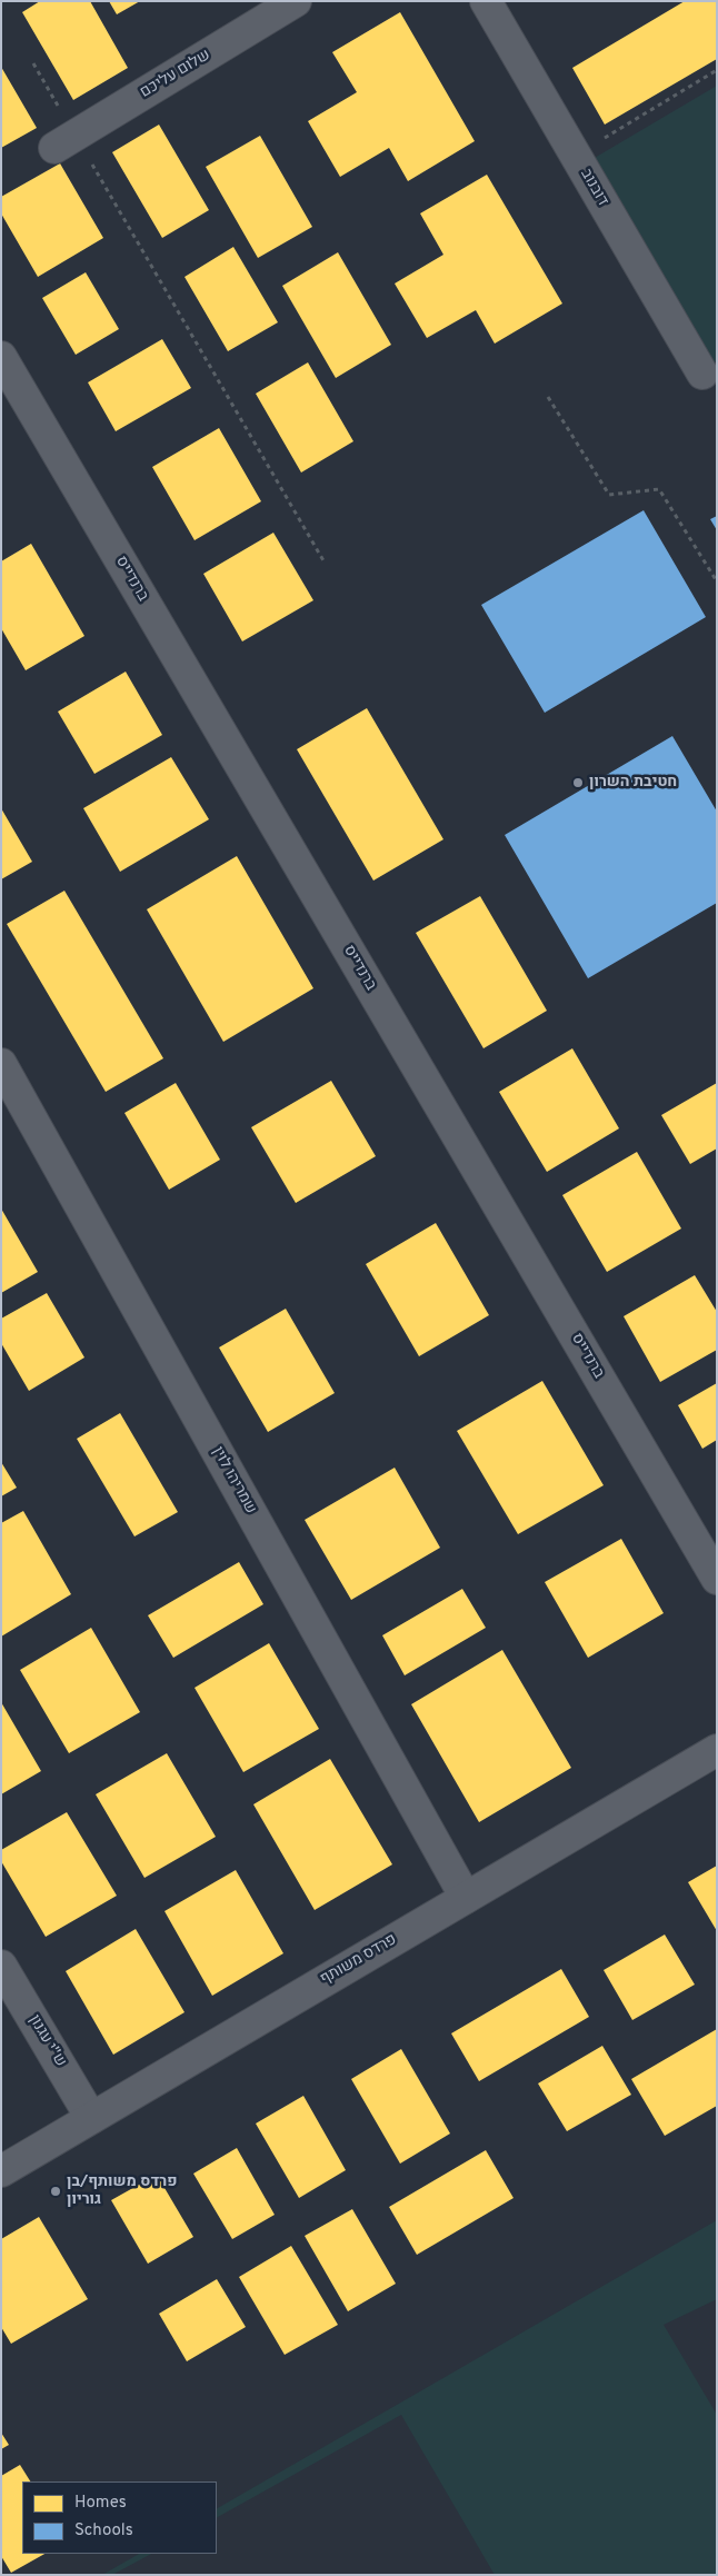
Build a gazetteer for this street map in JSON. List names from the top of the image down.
{
  "streets": {
    "street": [
      "שלום עליכם",
      "דובנוב",
      "ברנדייס",
      "שמריהו לוין",
      "פרדס משותף",
      "ש''י עגנון"
    ]
  },
  "crossings": [
    ["שמריהו לוין", "פרדס משותף"],
    ["פרדס משותף", "ש''י עגנון"]
  ],
  "places": ["חטיבת השרון", "פרדס משותף/בן גוריון"],
  "legend": ["Homes", "Schools"]
}
